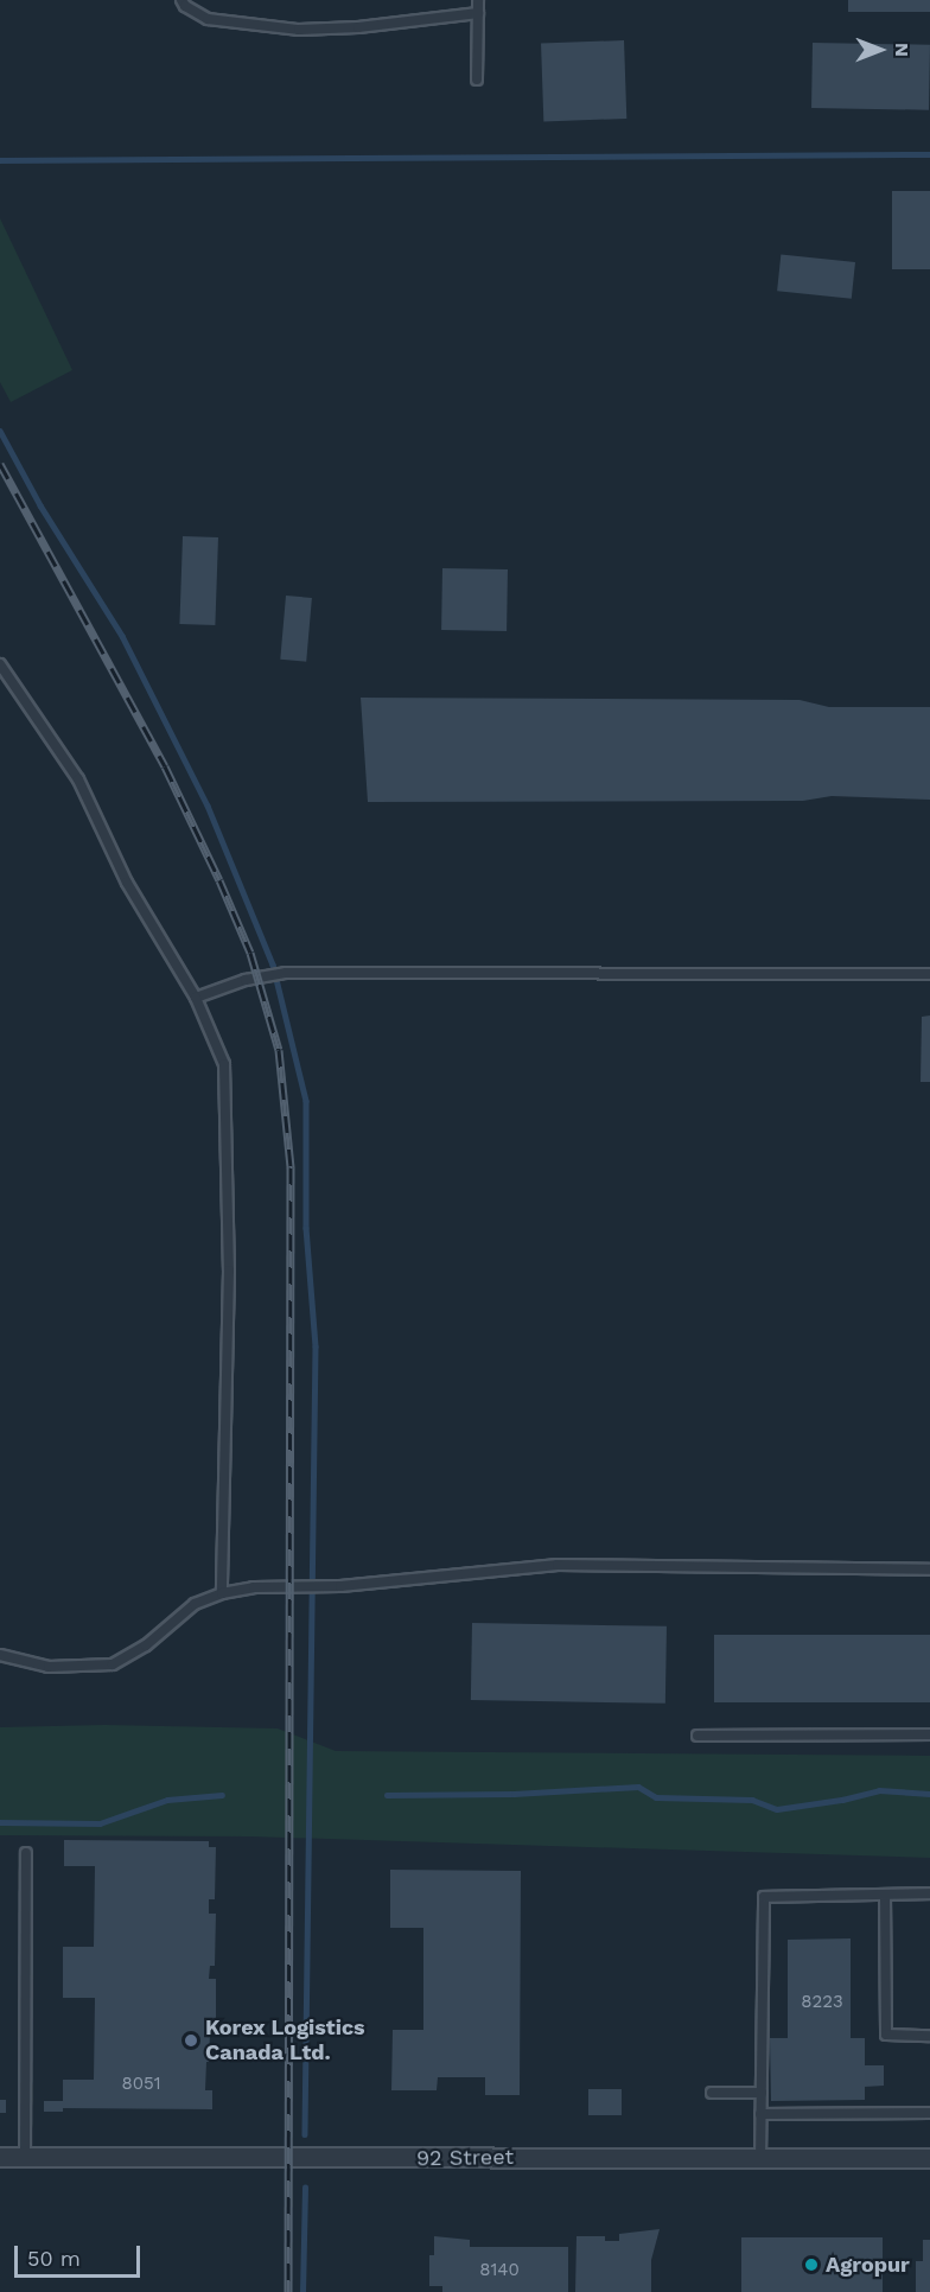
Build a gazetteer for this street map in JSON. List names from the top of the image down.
{
  "streets": {
    "street": ["92 Street"]
  },
  "places": ["Korex Logistics Canada Ltd.", "Agropur"],
  "house_numbers": ["8223", "8051", "8140"],
  "scale_bar": "50 m",
  "north": "right"
}
